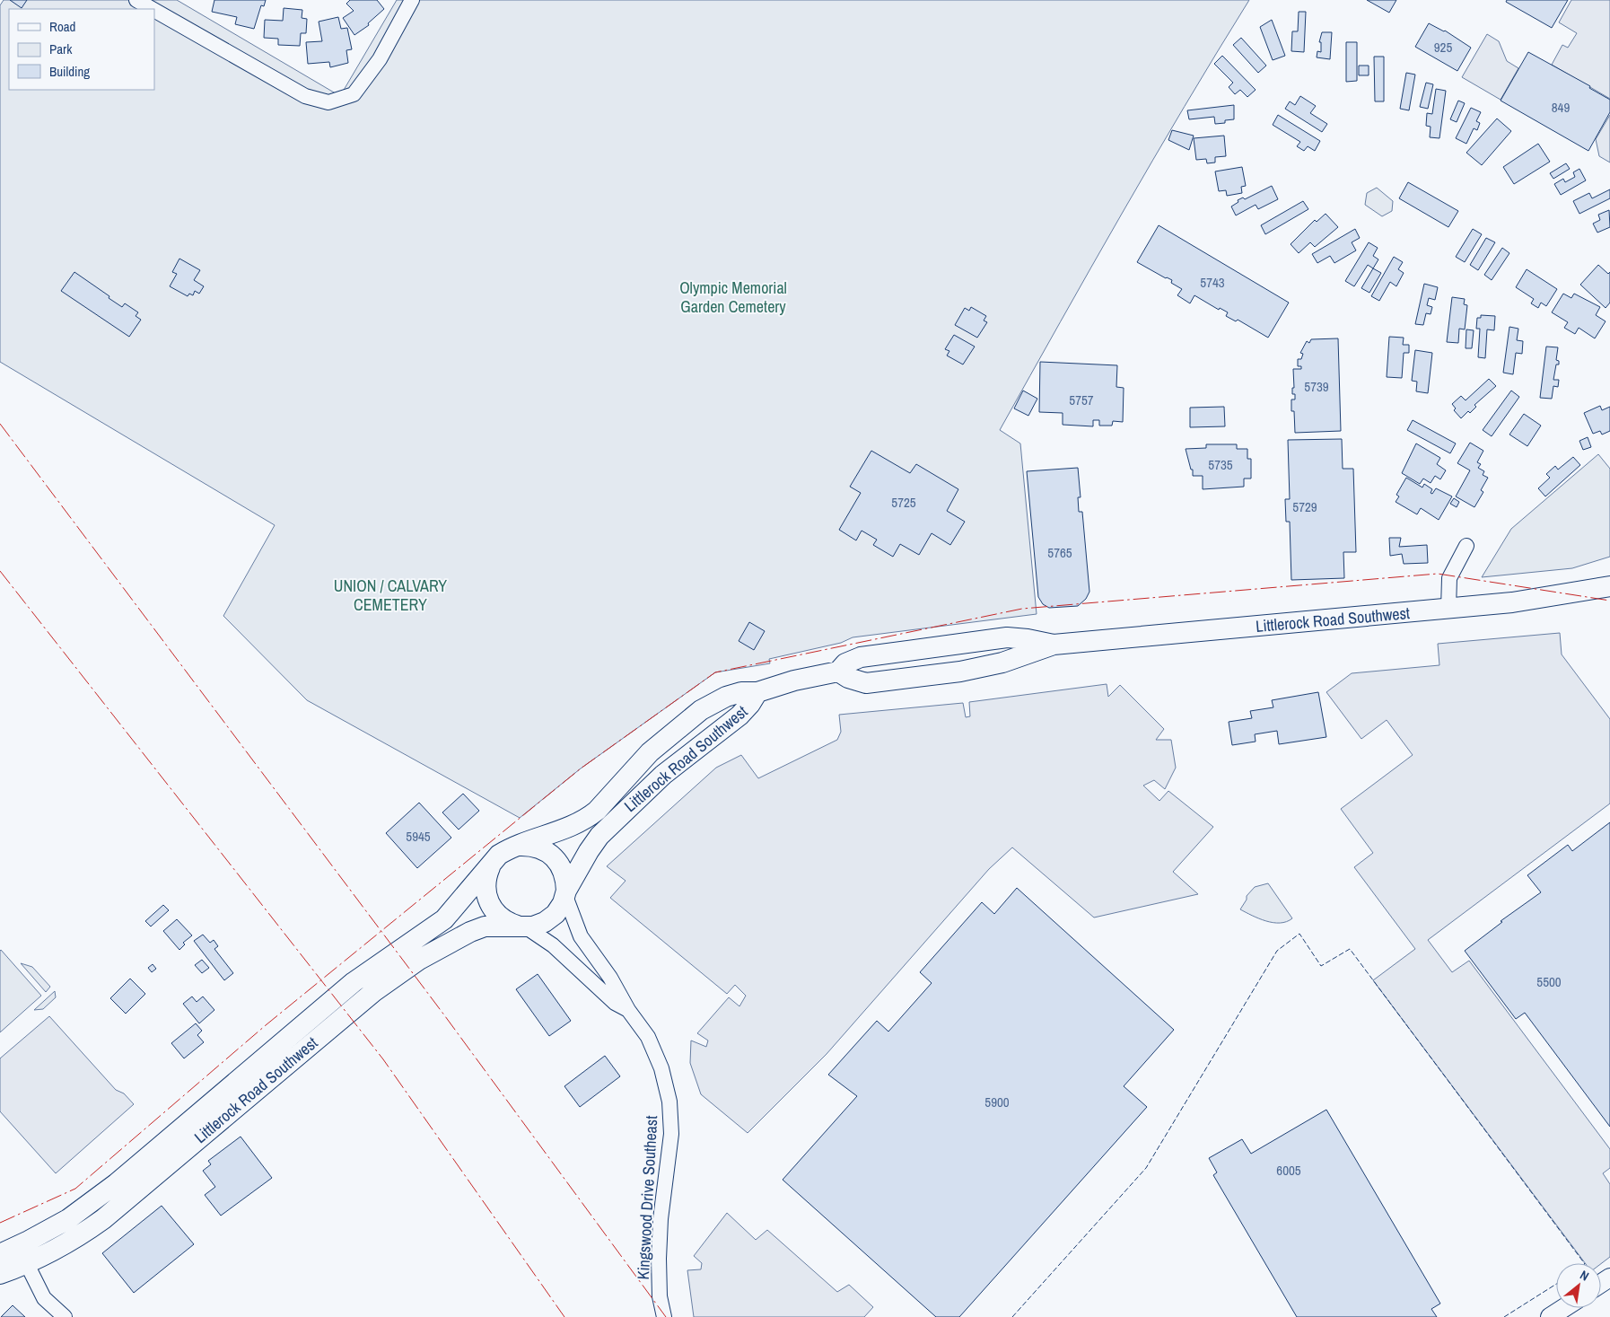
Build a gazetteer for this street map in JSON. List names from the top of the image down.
{
  "streets": {
    "main road": ["Littlerock Road Southwest"],
    "street": ["Kingswood Drive Southeast"]
  },
  "crossings": [
    ["Littlerock Road Southwest", "Kingswood Drive Southeast"]
  ],
  "parks": ["Olympic Memorial Garden Cemetery", "UNION / CALVARY CEMETERY"],
  "house_numbers": [
    "925",
    "849",
    "5743",
    "5739",
    "5757",
    "5735",
    "5725",
    "5729",
    "5765",
    "5945",
    "5500",
    "5900",
    "6005"
  ],
  "legend": ["Road", "Park", "Building"],
  "north": "top right"
}
